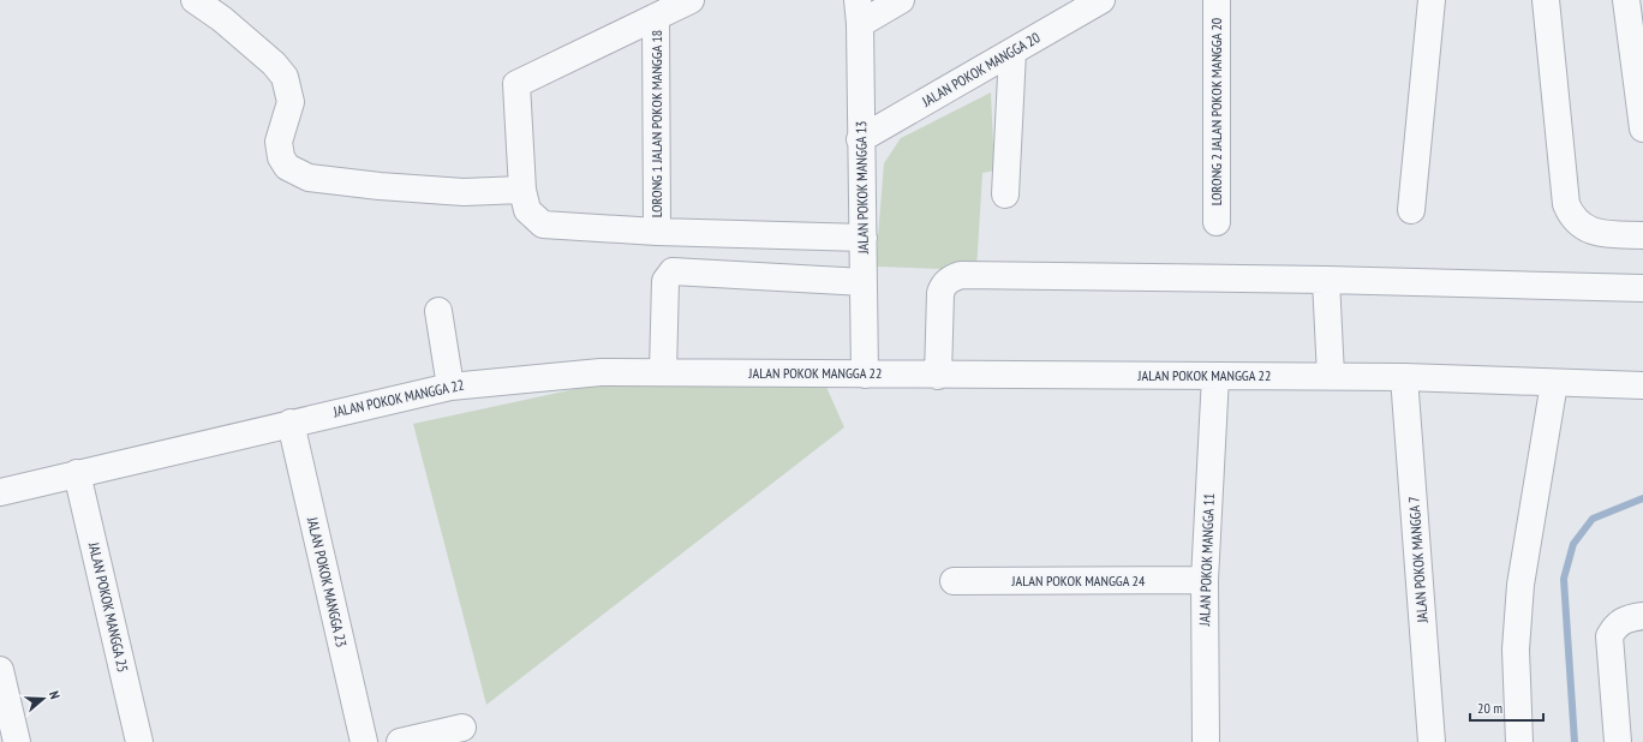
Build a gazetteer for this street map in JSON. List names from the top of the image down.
{
  "streets": {
    "street": [
      "JALAN POKOK MANGGA 20",
      "LORONG 2 JALAN POKOK MANGGA 20",
      "LORONG 1 JALAN POKOK MANGGA 18",
      "JALAN POKOK MANGGA 13",
      "JALAN POKOK MANGGA 22",
      "JALAN POKOK MANGGA 11",
      "JALAN POKOK MANGGA 7",
      "JALAN POKOK MANGGA 24",
      "JALAN POKOK MANGGA 23",
      "JALAN POKOK MANGGA 25"
    ]
  },
  "crossings": [
    ["JALAN POKOK MANGGA 20", "JALAN POKOK MANGGA 13"],
    ["JALAN POKOK MANGGA 13", "JALAN POKOK MANGGA 22"],
    ["JALAN POKOK MANGGA 22", "JALAN POKOK MANGGA 11"],
    ["JALAN POKOK MANGGA 22", "JALAN POKOK MANGGA 7"],
    ["JALAN POKOK MANGGA 22", "JALAN POKOK MANGGA 23"],
    ["JALAN POKOK MANGGA 22", "JALAN POKOK MANGGA 25"],
    ["JALAN POKOK MANGGA 11", "JALAN POKOK MANGGA 24"]
  ],
  "scale_bar": "20 m",
  "north": "right"
}
